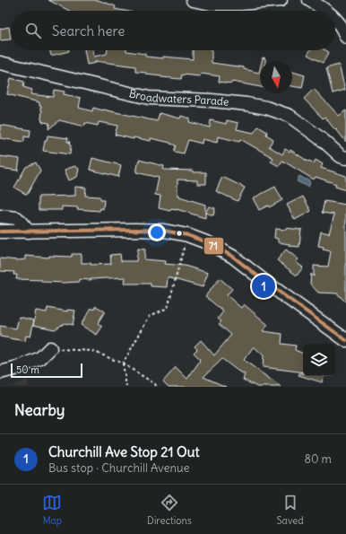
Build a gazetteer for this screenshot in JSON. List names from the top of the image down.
{
  "streets": {
    "street": ["Broadwaters Parade"]
  },
  "lines": ["transit line 71"],
  "scale_bar": "50 m",
  "north": "bottom",
  "page": {
    "search": "Search here",
    "pins": "1",
    "scale": "50 m",
    "heading": "Nearby",
    "list": [
      {
        "mark": "1",
        "name": "Churchill Ave Stop 21 Out",
        "note": "Bus stop · Churchill Avenue",
        "value": "80 m"
      }
    ],
    "nav": ["Map", "Directions", "Saved"]
  }
}
